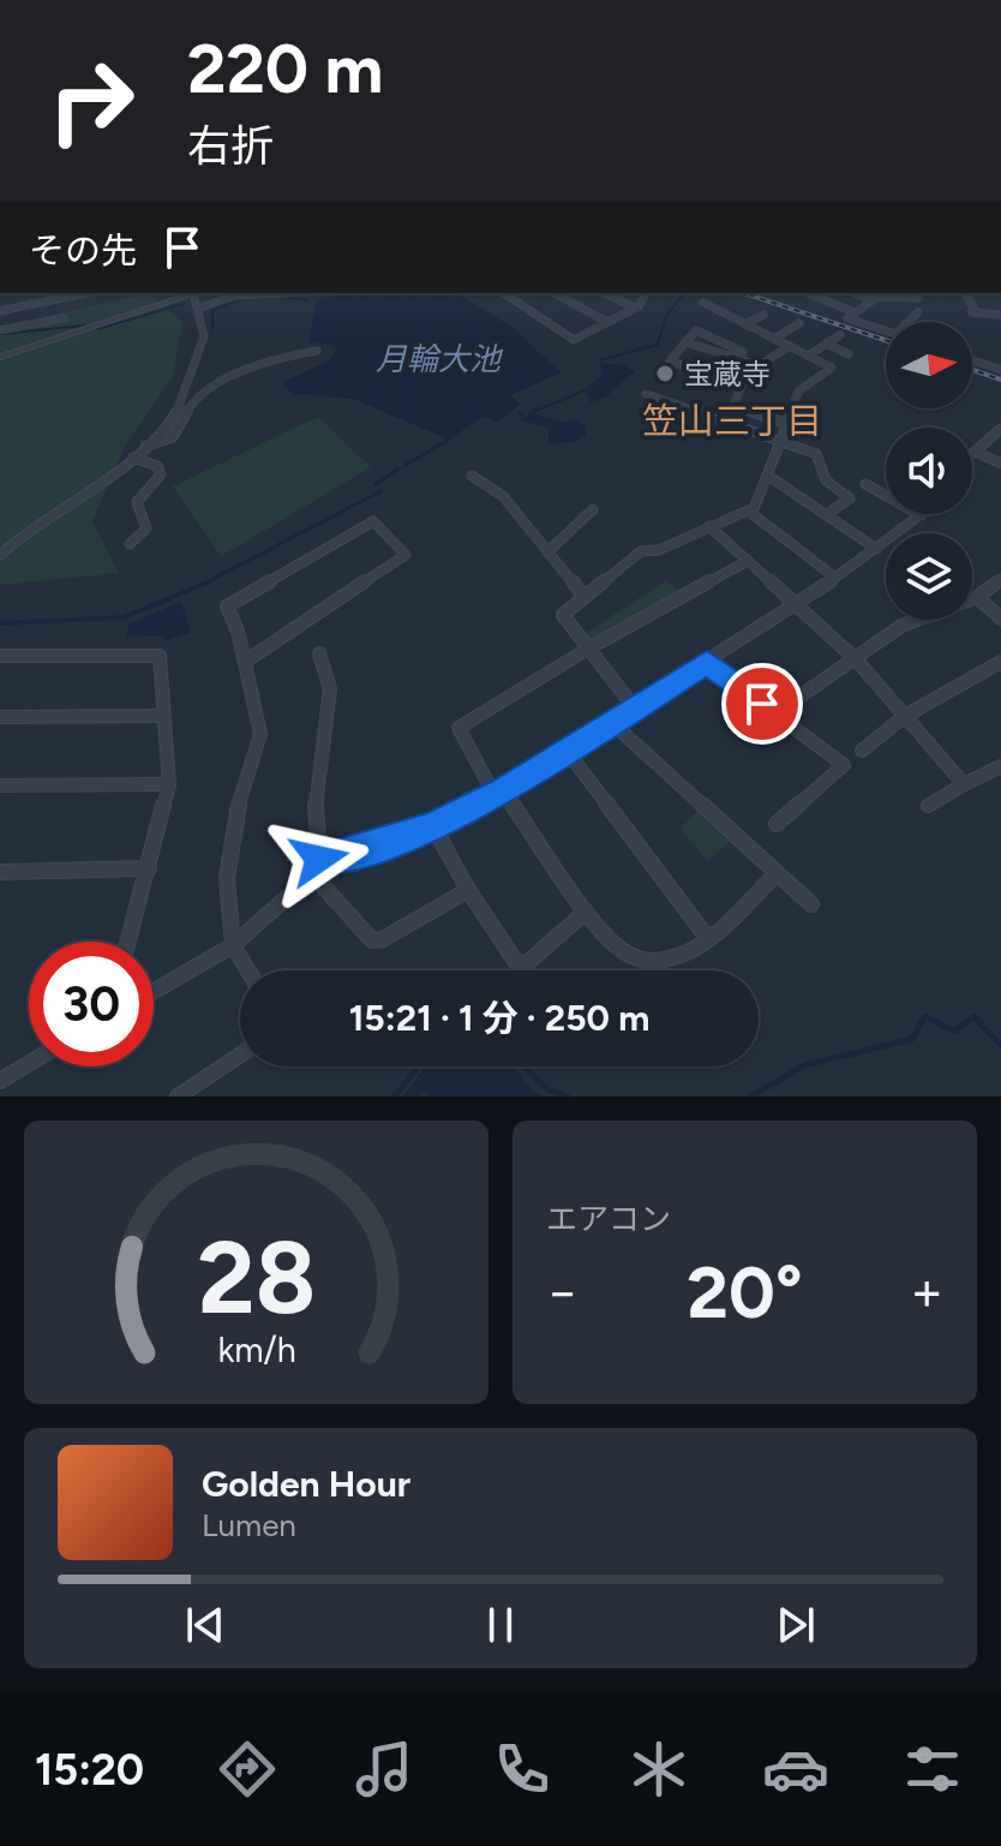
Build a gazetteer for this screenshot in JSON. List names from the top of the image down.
{
  "districts": ["笠山三丁目"],
  "water": ["月輪大池"],
  "places": ["宝蔵寺"],
  "north": "right",
  "page": {
    "turn": ["220 m", "右折"],
    "then": "その先",
    "limit": "30",
    "trip": "15:21 · 1 分 · 250 m",
    "tile": "エアコン",
    "heat": ["−", "20°", "+"],
    "song": ["Golden Hour", "Lumen"],
    "tabs": "15:20",
    "gauge": ["28", "km/h"]
  }
}
